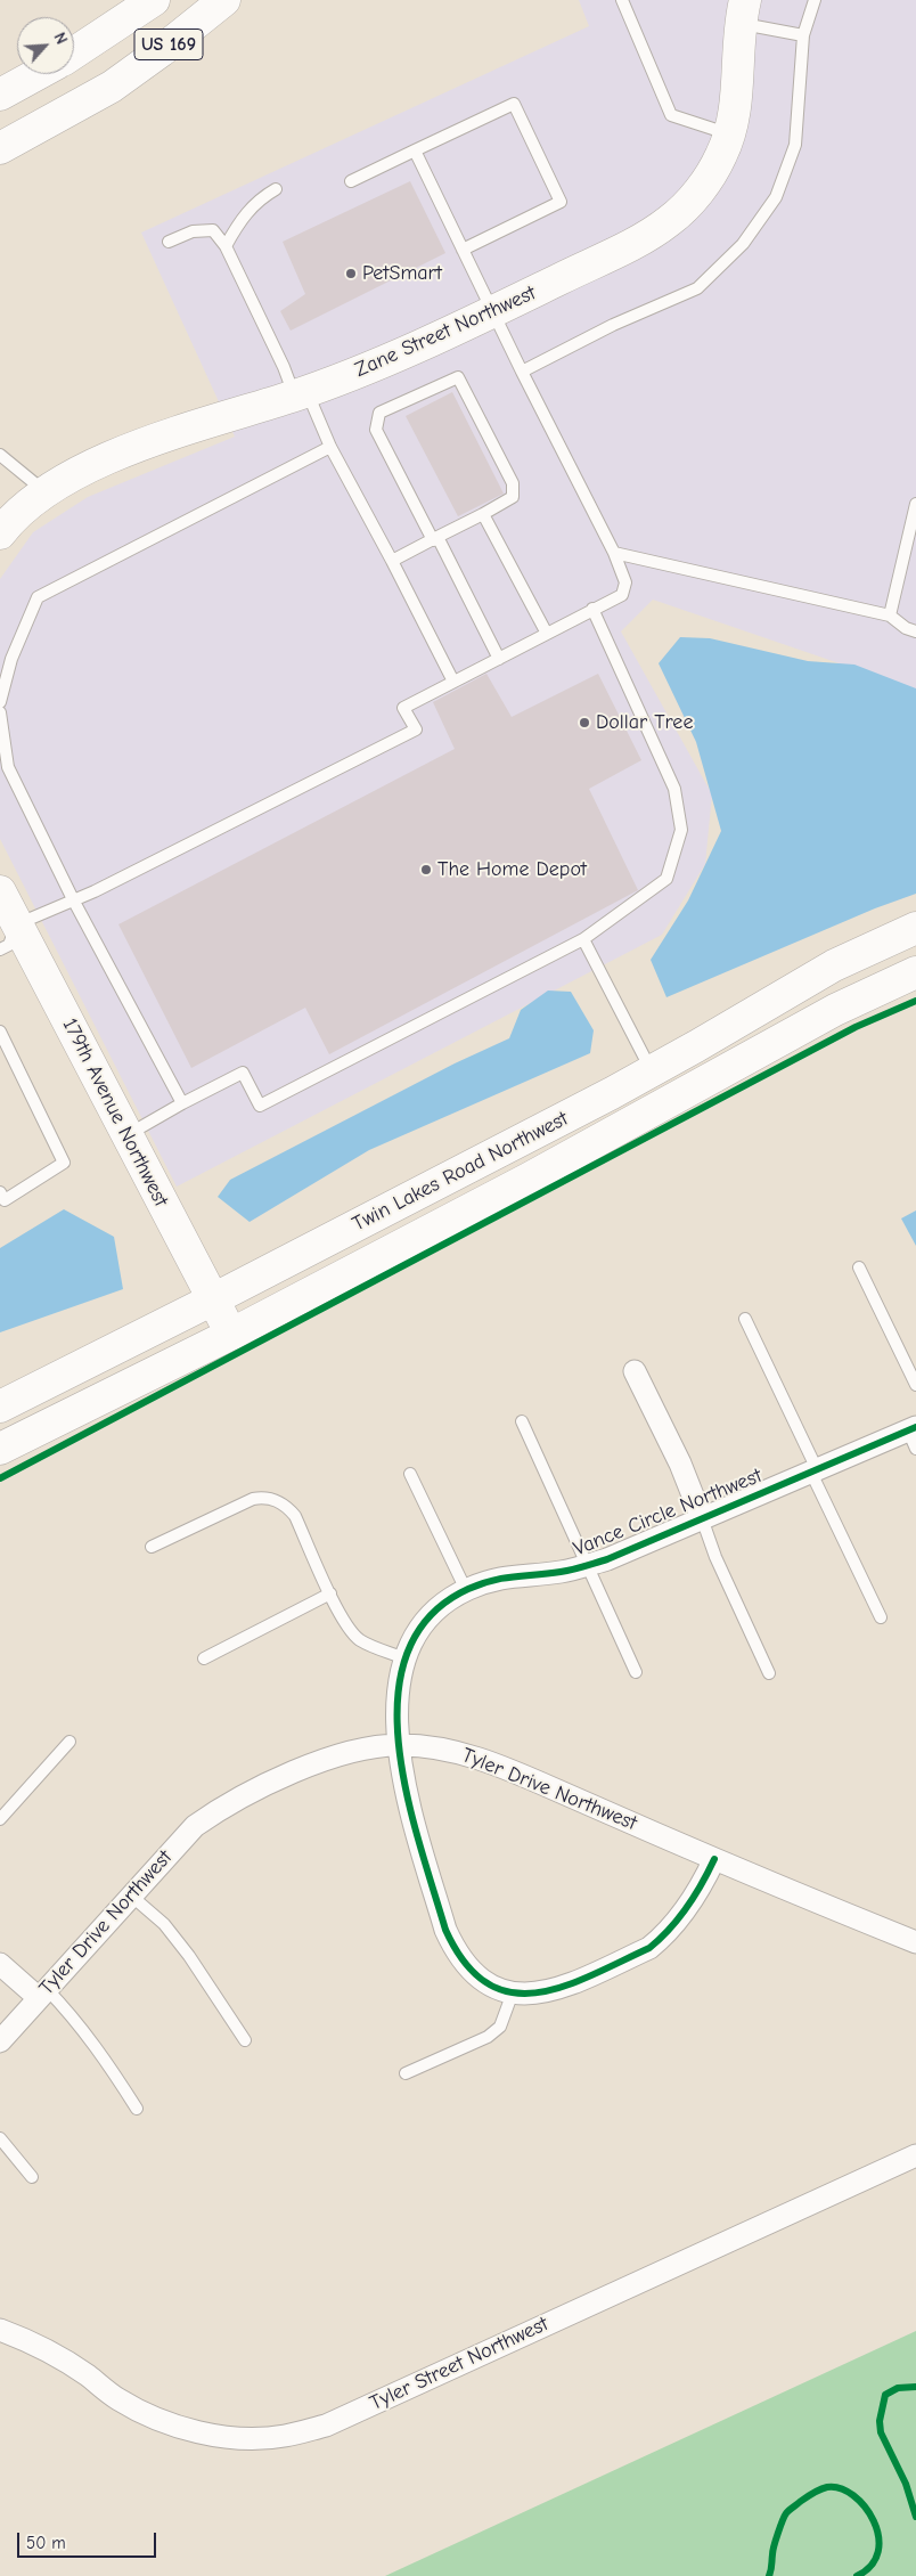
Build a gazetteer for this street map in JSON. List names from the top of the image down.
{
  "streets": {
    "main road": [
      "US 169",
      "Zane Street Northwest",
      "179th Avenue Northwest",
      "Twin Lakes Road Northwest"
    ],
    "street": ["Vance Circle Northwest", "Tyler Drive Northwest", "Tyler Street Northwest"]
  },
  "crossings": [
    ["179th Avenue Northwest", "Twin Lakes Road Northwest"],
    ["Vance Circle Northwest", "Tyler Drive Northwest"]
  ],
  "places": ["PetSmart", "Dollar Tree", "The Home Depot"],
  "scale_bar": "50 m",
  "north": "top right"
}
